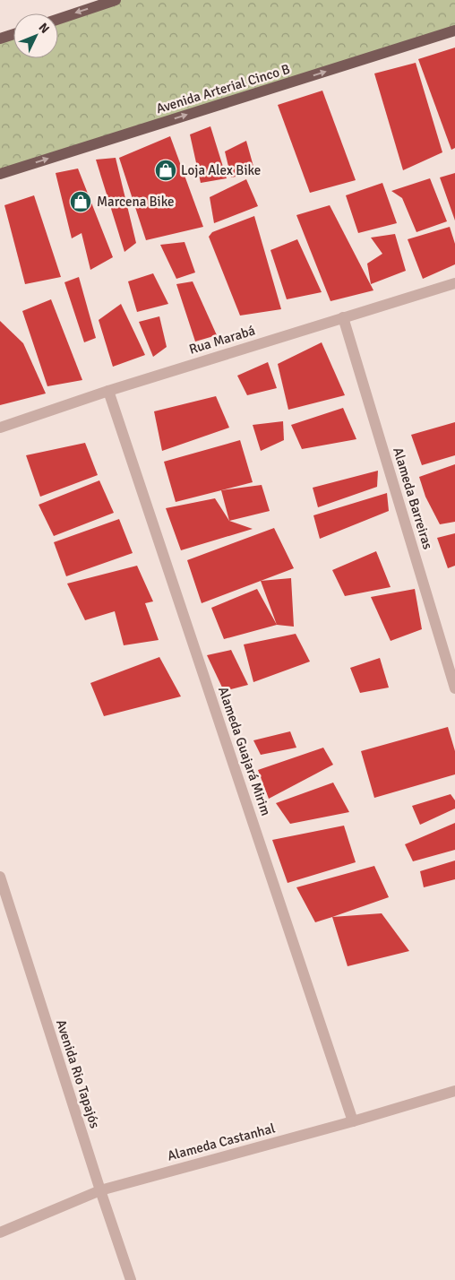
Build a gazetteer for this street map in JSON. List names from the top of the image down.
{
  "streets": {
    "main road": ["Avenida Arterial Cinco B"],
    "street": [
      "Rua Marabá",
      "Alameda Barreiras",
      "Alameda Guajará Mirim",
      "Avenida Rio Tapajós",
      "Alameda Castanhal"
    ]
  },
  "crossings": [
    ["Rua Marabá", "Alameda Barreiras"],
    ["Rua Marabá", "Alameda Guajará Mirim"],
    ["Alameda Guajará Mirim", "Alameda Castanhal"],
    ["Avenida Rio Tapajós", "Alameda Castanhal"]
  ],
  "one_way": ["Avenida Arterial Cinco B"],
  "places": {
    "shop": ["Loja Alex Bike", "Marcena Bike"]
  },
  "north": "top right"
}
